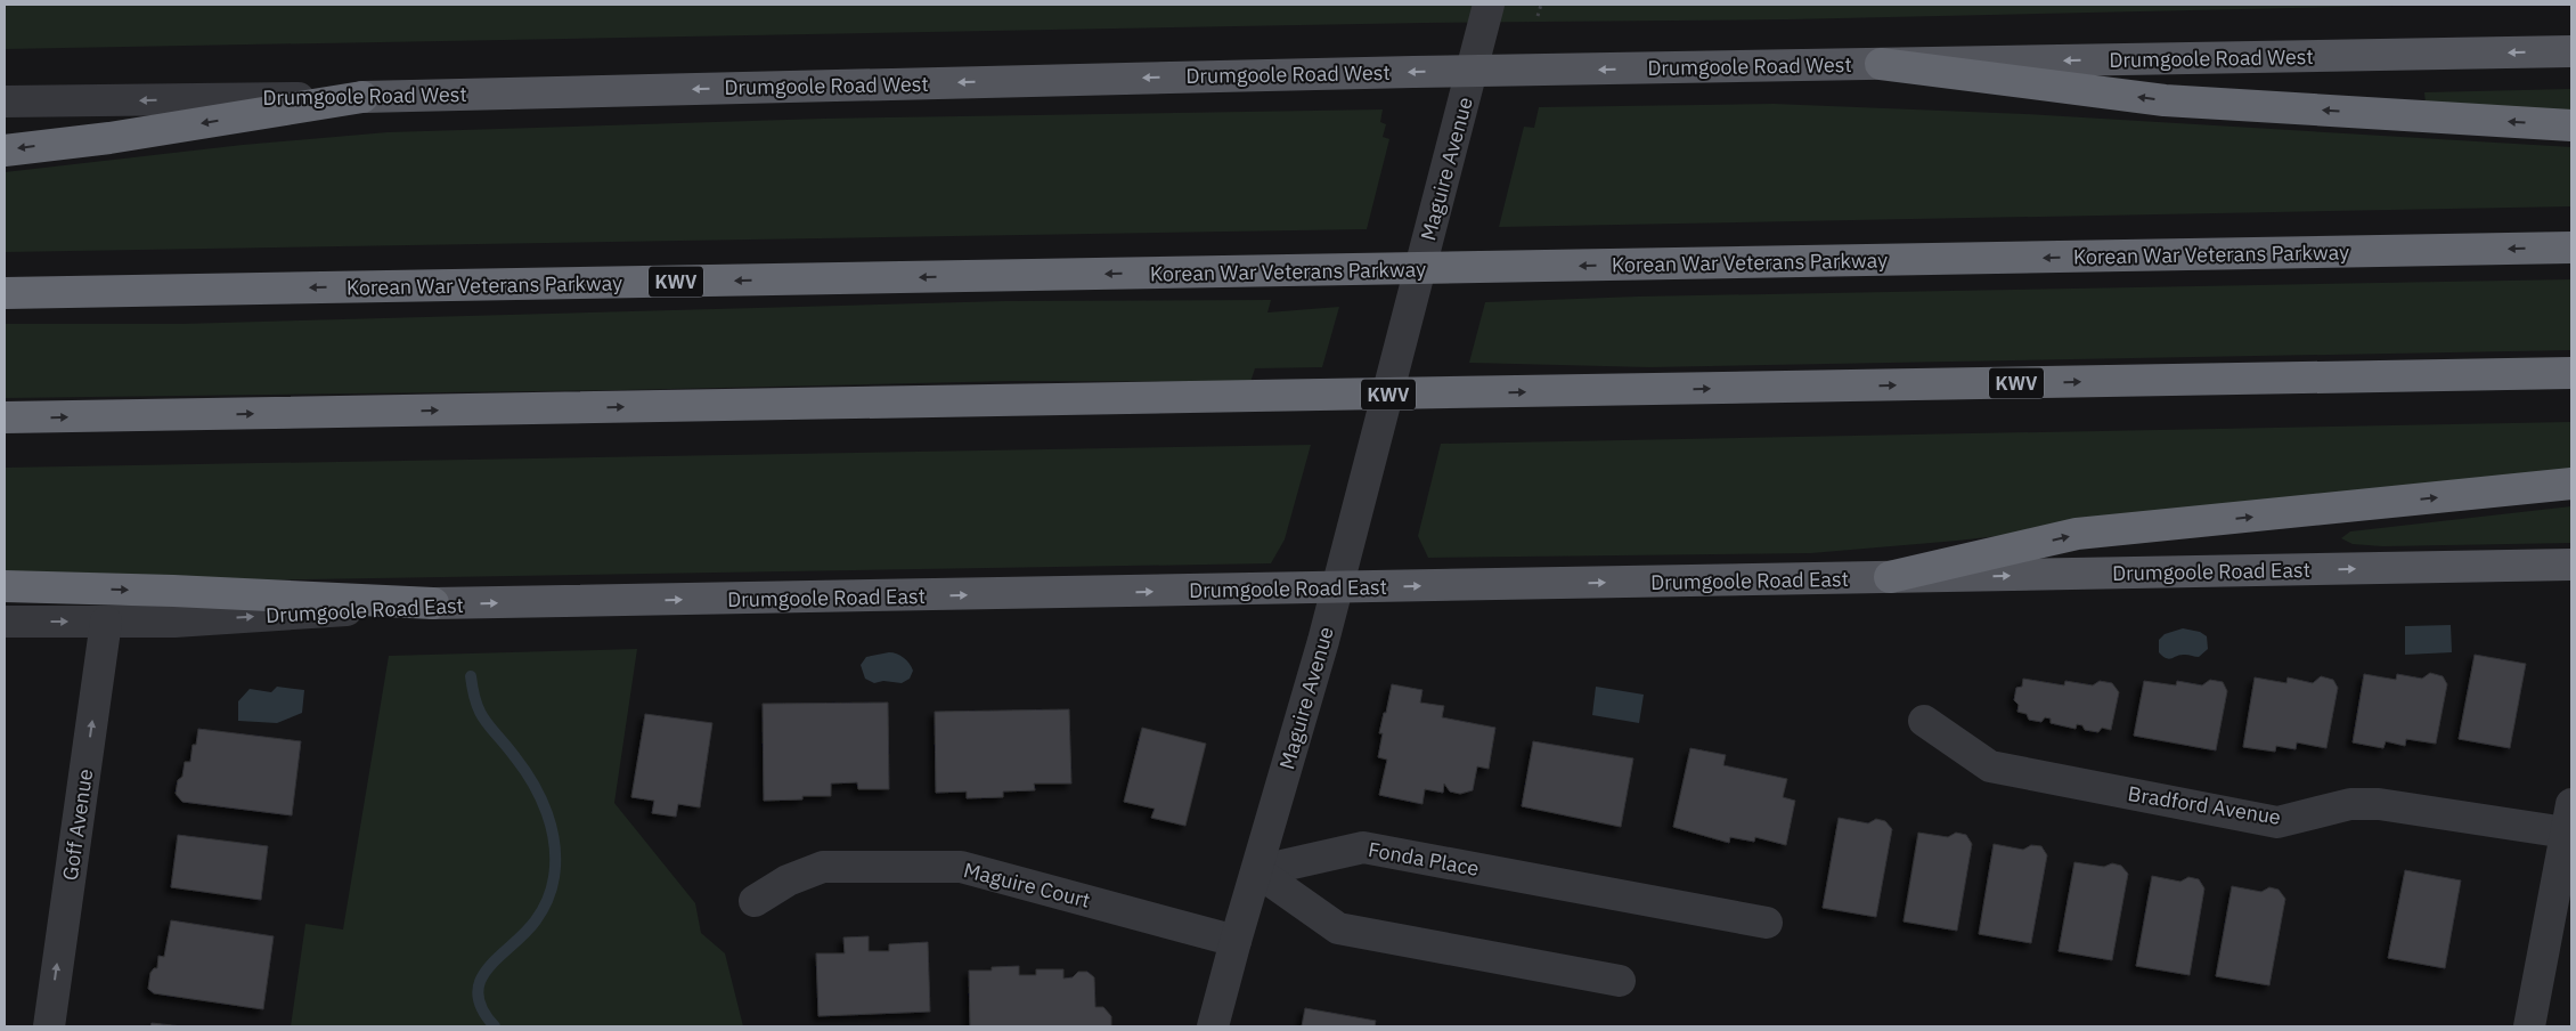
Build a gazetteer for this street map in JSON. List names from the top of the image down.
{
  "streets": {
    "highway": ["Korean War Veterans Parkway", "KWV"],
    "main road": ["Drumgoole Road West", "Drumgoole Road East"],
    "street": [
      "Maguire Avenue",
      "Bradford Avenue",
      "Goff Avenue",
      "Fonda Place",
      "Maguire Court"
    ]
  },
  "crossings": [
    ["Drumgoole Road West", "Maguire Avenue"],
    ["Maguire Avenue", "Drumgoole Road East"],
    ["Maguire Avenue", "Fonda Place"],
    ["Maguire Avenue", "Maguire Court"],
    ["Drumgoole Road East", "Goff Avenue"]
  ],
  "one_way": ["Drumgoole Road West", "Drumgoole Road East", "Goff Avenue"]
}
